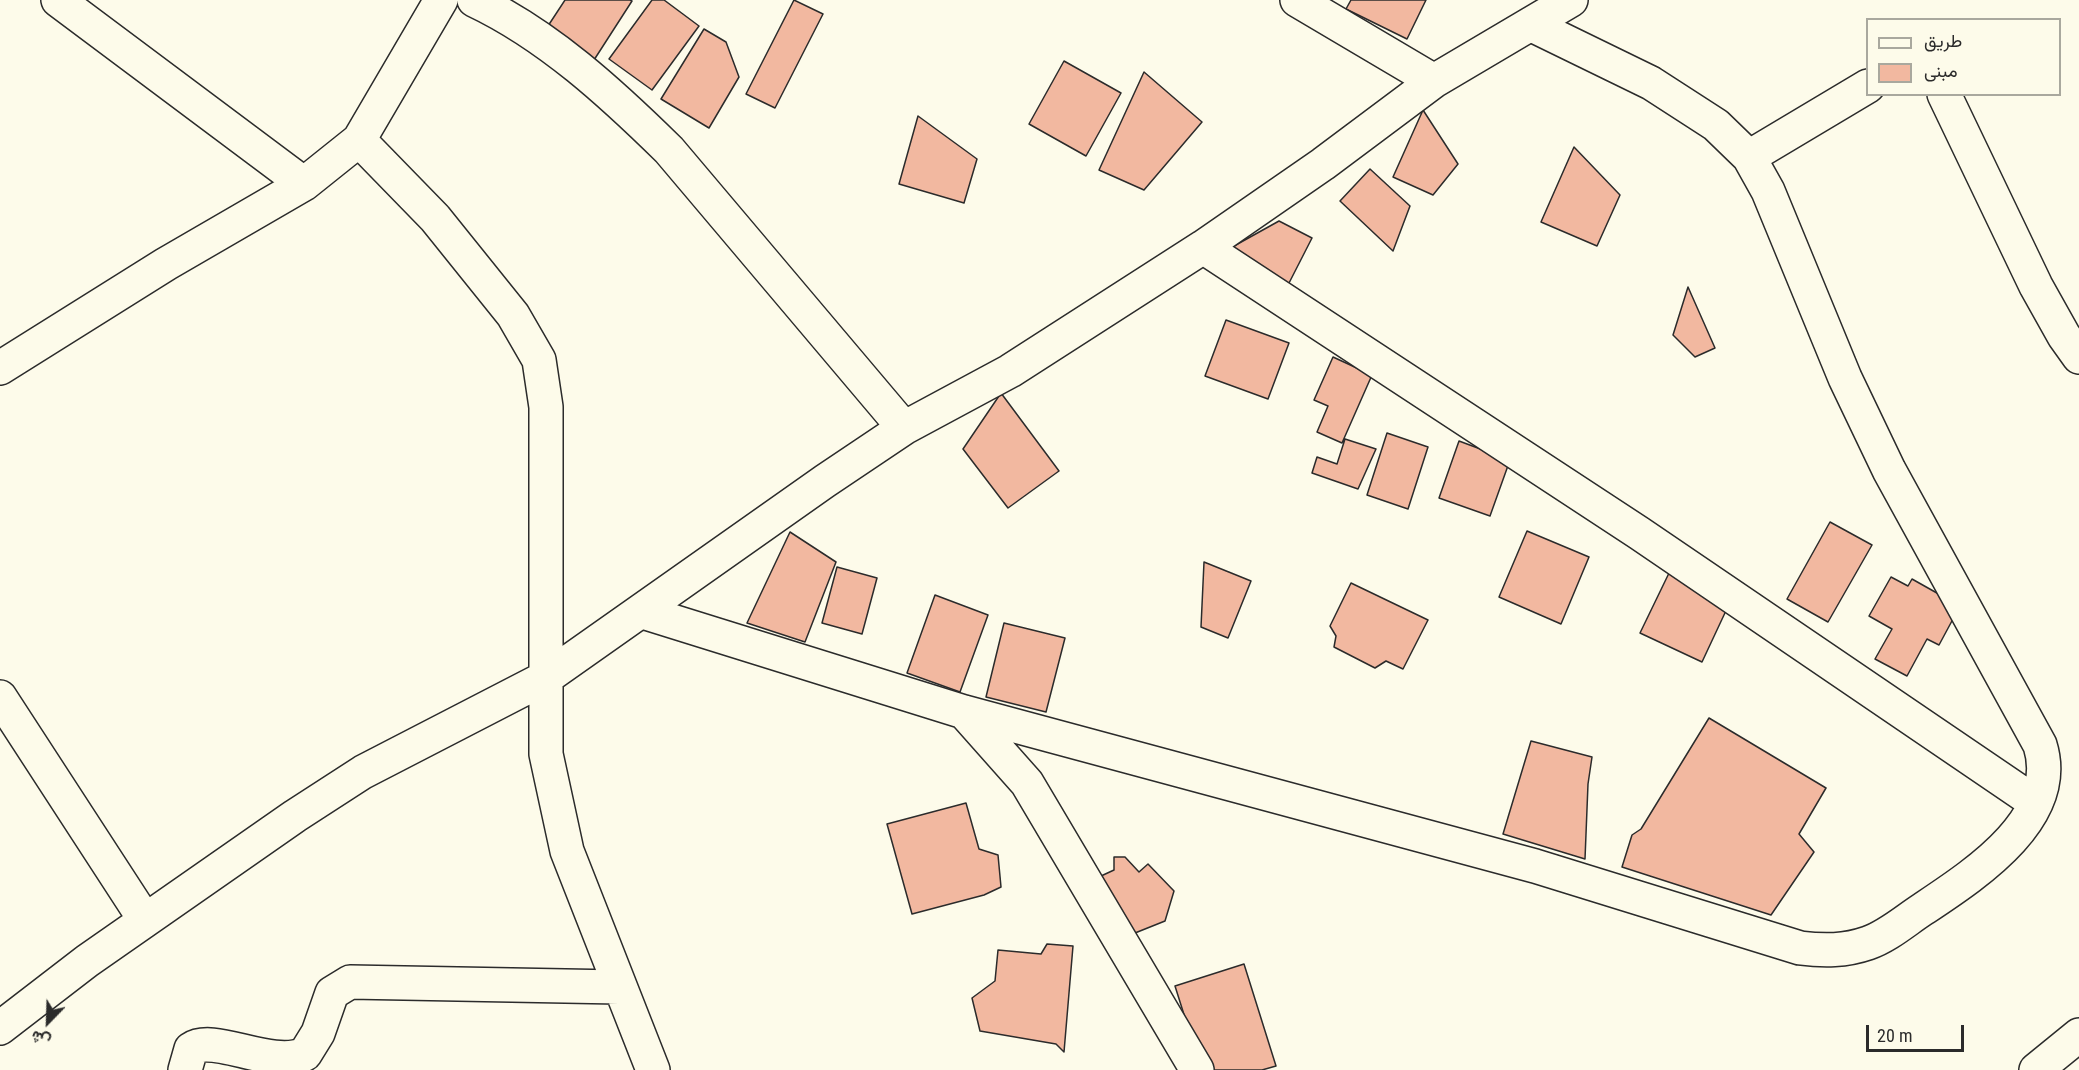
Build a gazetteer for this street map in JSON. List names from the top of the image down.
{
  "legend": ["طريق", "مبنى"],
  "scale_bar": "20 m",
  "north": "bottom left"
}
